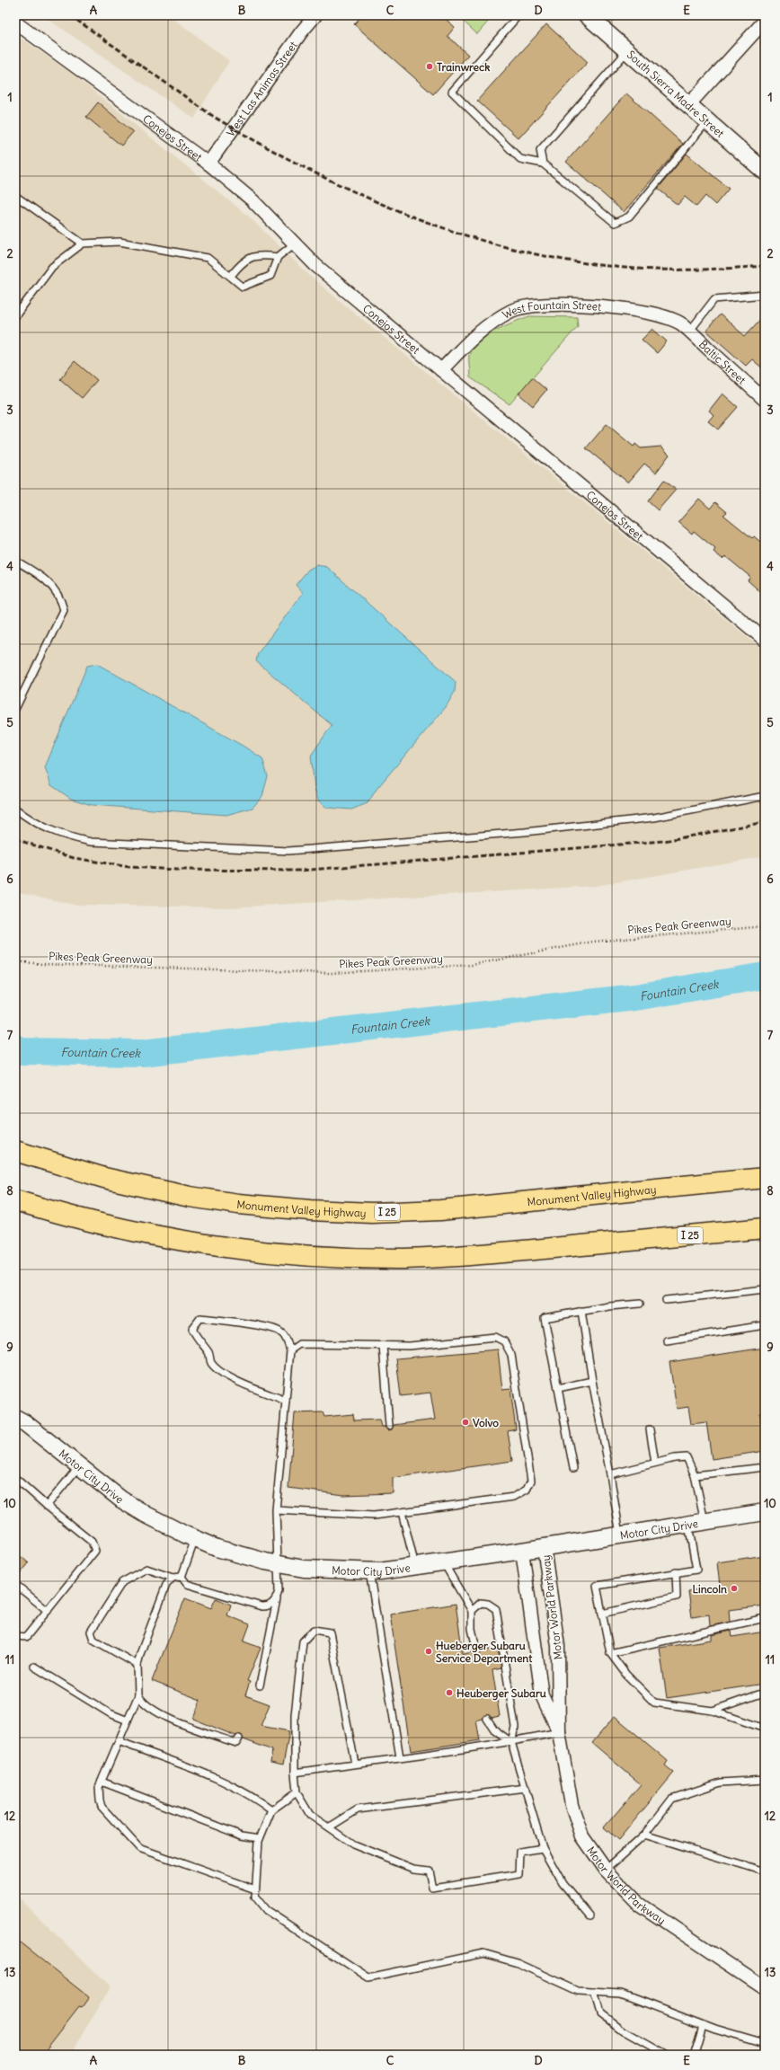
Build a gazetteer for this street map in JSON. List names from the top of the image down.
{
  "streets": {
    "highway": ["Monument Valley Highway", "I 25"],
    "street": [
      "West Las Animas Street",
      "South Sierra Madre Street",
      "Conejos Street",
      "West Fountain Street",
      "Baltic Street",
      "Motor City Drive",
      "Motor World Parkway"
    ],
    "path": ["Pikes Peak Greenway"]
  },
  "crossings": [
    ["West Las Animas Street", "Conejos Street"],
    ["Conejos Street", "West Fountain Street"],
    ["West Fountain Street", "Baltic Street"],
    ["Motor City Drive", "Motor World Parkway"]
  ],
  "water": ["Fountain Creek"],
  "places": [
    "Trainwreck",
    "Volvo",
    "Lincoln",
    "Hueberger Subaru Service Department",
    "Heuberger Subaru"
  ],
  "grid": {
    "columns": [
      "A",
      "B",
      "C",
      "D",
      "E"
    ],
    "rows": [
      "1",
      "2",
      "3",
      "4",
      "5",
      "6",
      "7",
      "8",
      "9",
      "10",
      "11",
      "12",
      "13"
    ]
  }
}
